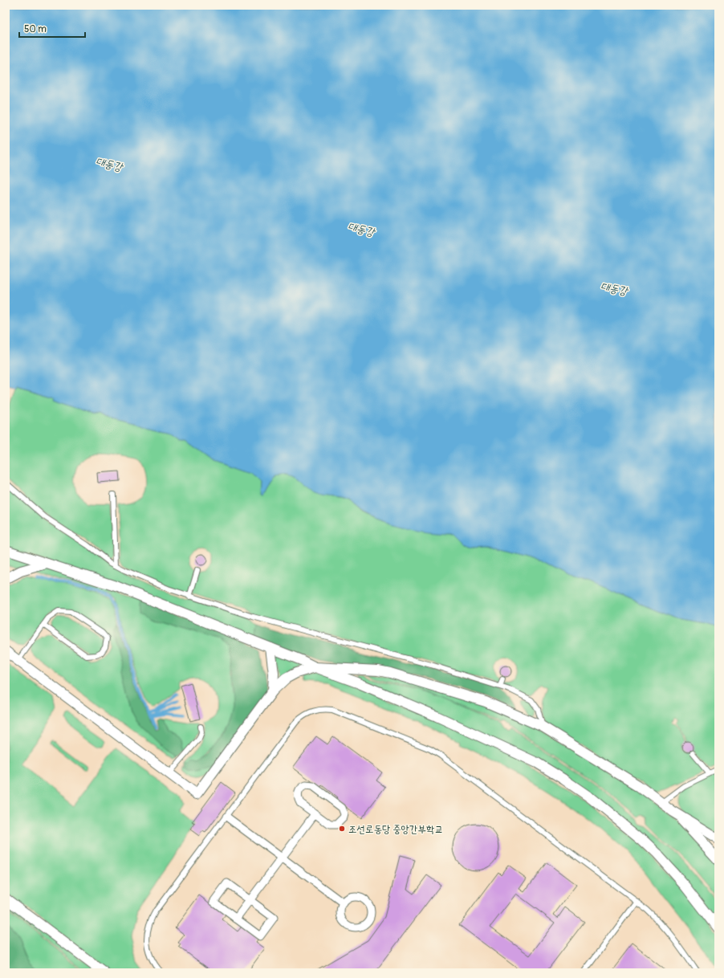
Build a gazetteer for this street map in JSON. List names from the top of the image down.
{
  "water": ["대동강"],
  "places": ["조선로동당 중앙간부학교"],
  "scale_bar": "50 m"
}
